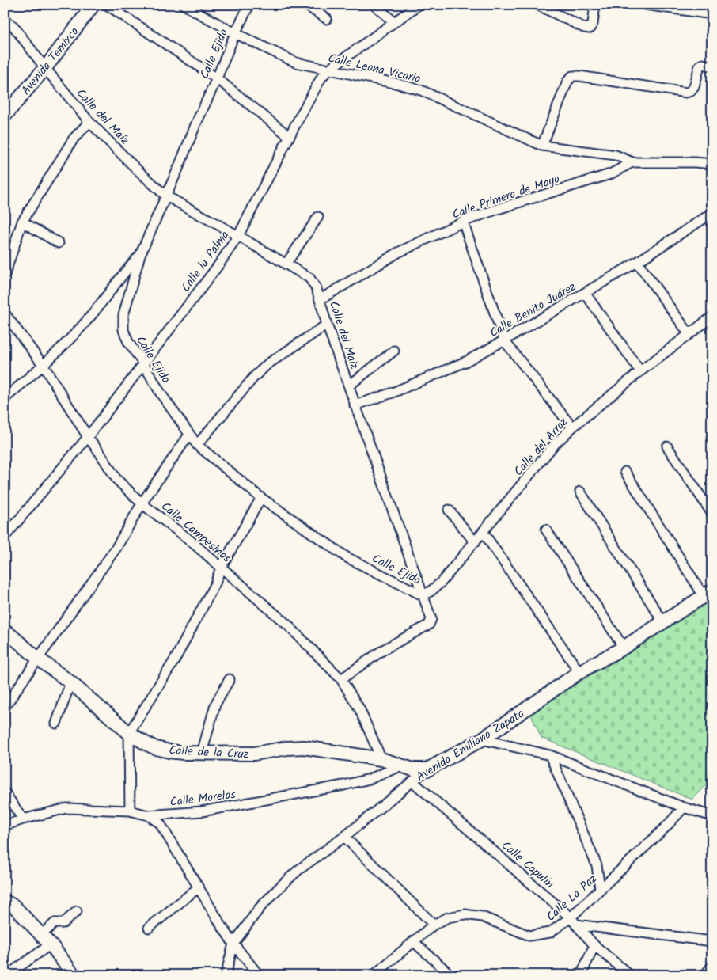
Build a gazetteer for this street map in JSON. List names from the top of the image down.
{
  "streets": {
    "main road": ["Avenida Temixco", "Avenida Emiliano Zapata", "Calle de la Cruz"],
    "street": [
      "Calle Ejido",
      "Calle Leona Vicario",
      "Calle del Maíz",
      "Calle Primero de Mayo",
      "Calle la Palma",
      "Calle Benito Juárez",
      "Calle del Arroz",
      "Calle Campesinos",
      "Calle Morelos",
      "Calle Capulín",
      "Calle La Paz"
    ]
  },
  "crossings": [
    ["Calle Ejido", "Calle Leona Vicario"],
    ["Calle Ejido", "Calle del Maíz"],
    ["Calle Ejido", "Calle la Palma"],
    ["Calle Ejido", "Calle del Arroz"],
    ["Avenida Temixco", "Calle del Maíz"],
    ["Calle Leona Vicario", "Calle Primero de Mayo"],
    ["Calle Leona Vicario", "Calle la Palma"],
    ["Calle del Maíz", "Calle Primero de Mayo"],
    ["Calle del Maíz", "Calle la Palma"],
    ["Calle del Maíz", "Calle Benito Juárez"],
    ["Calle del Maíz", "Calle del Arroz"],
    ["Calle del Maíz", "Calle Campesinos"],
    ["Calle la Palma", "Calle Campesinos"],
    ["Calle Campesinos", "Calle de la Cruz"],
    ["Avenida Emiliano Zapata", "Calle de la Cruz"],
    ["Avenida Emiliano Zapata", "Calle Capulín"],
    ["Calle de la Cruz", "Calle Morelos"],
    ["Calle Capulín", "Calle La Paz"]
  ]
}
